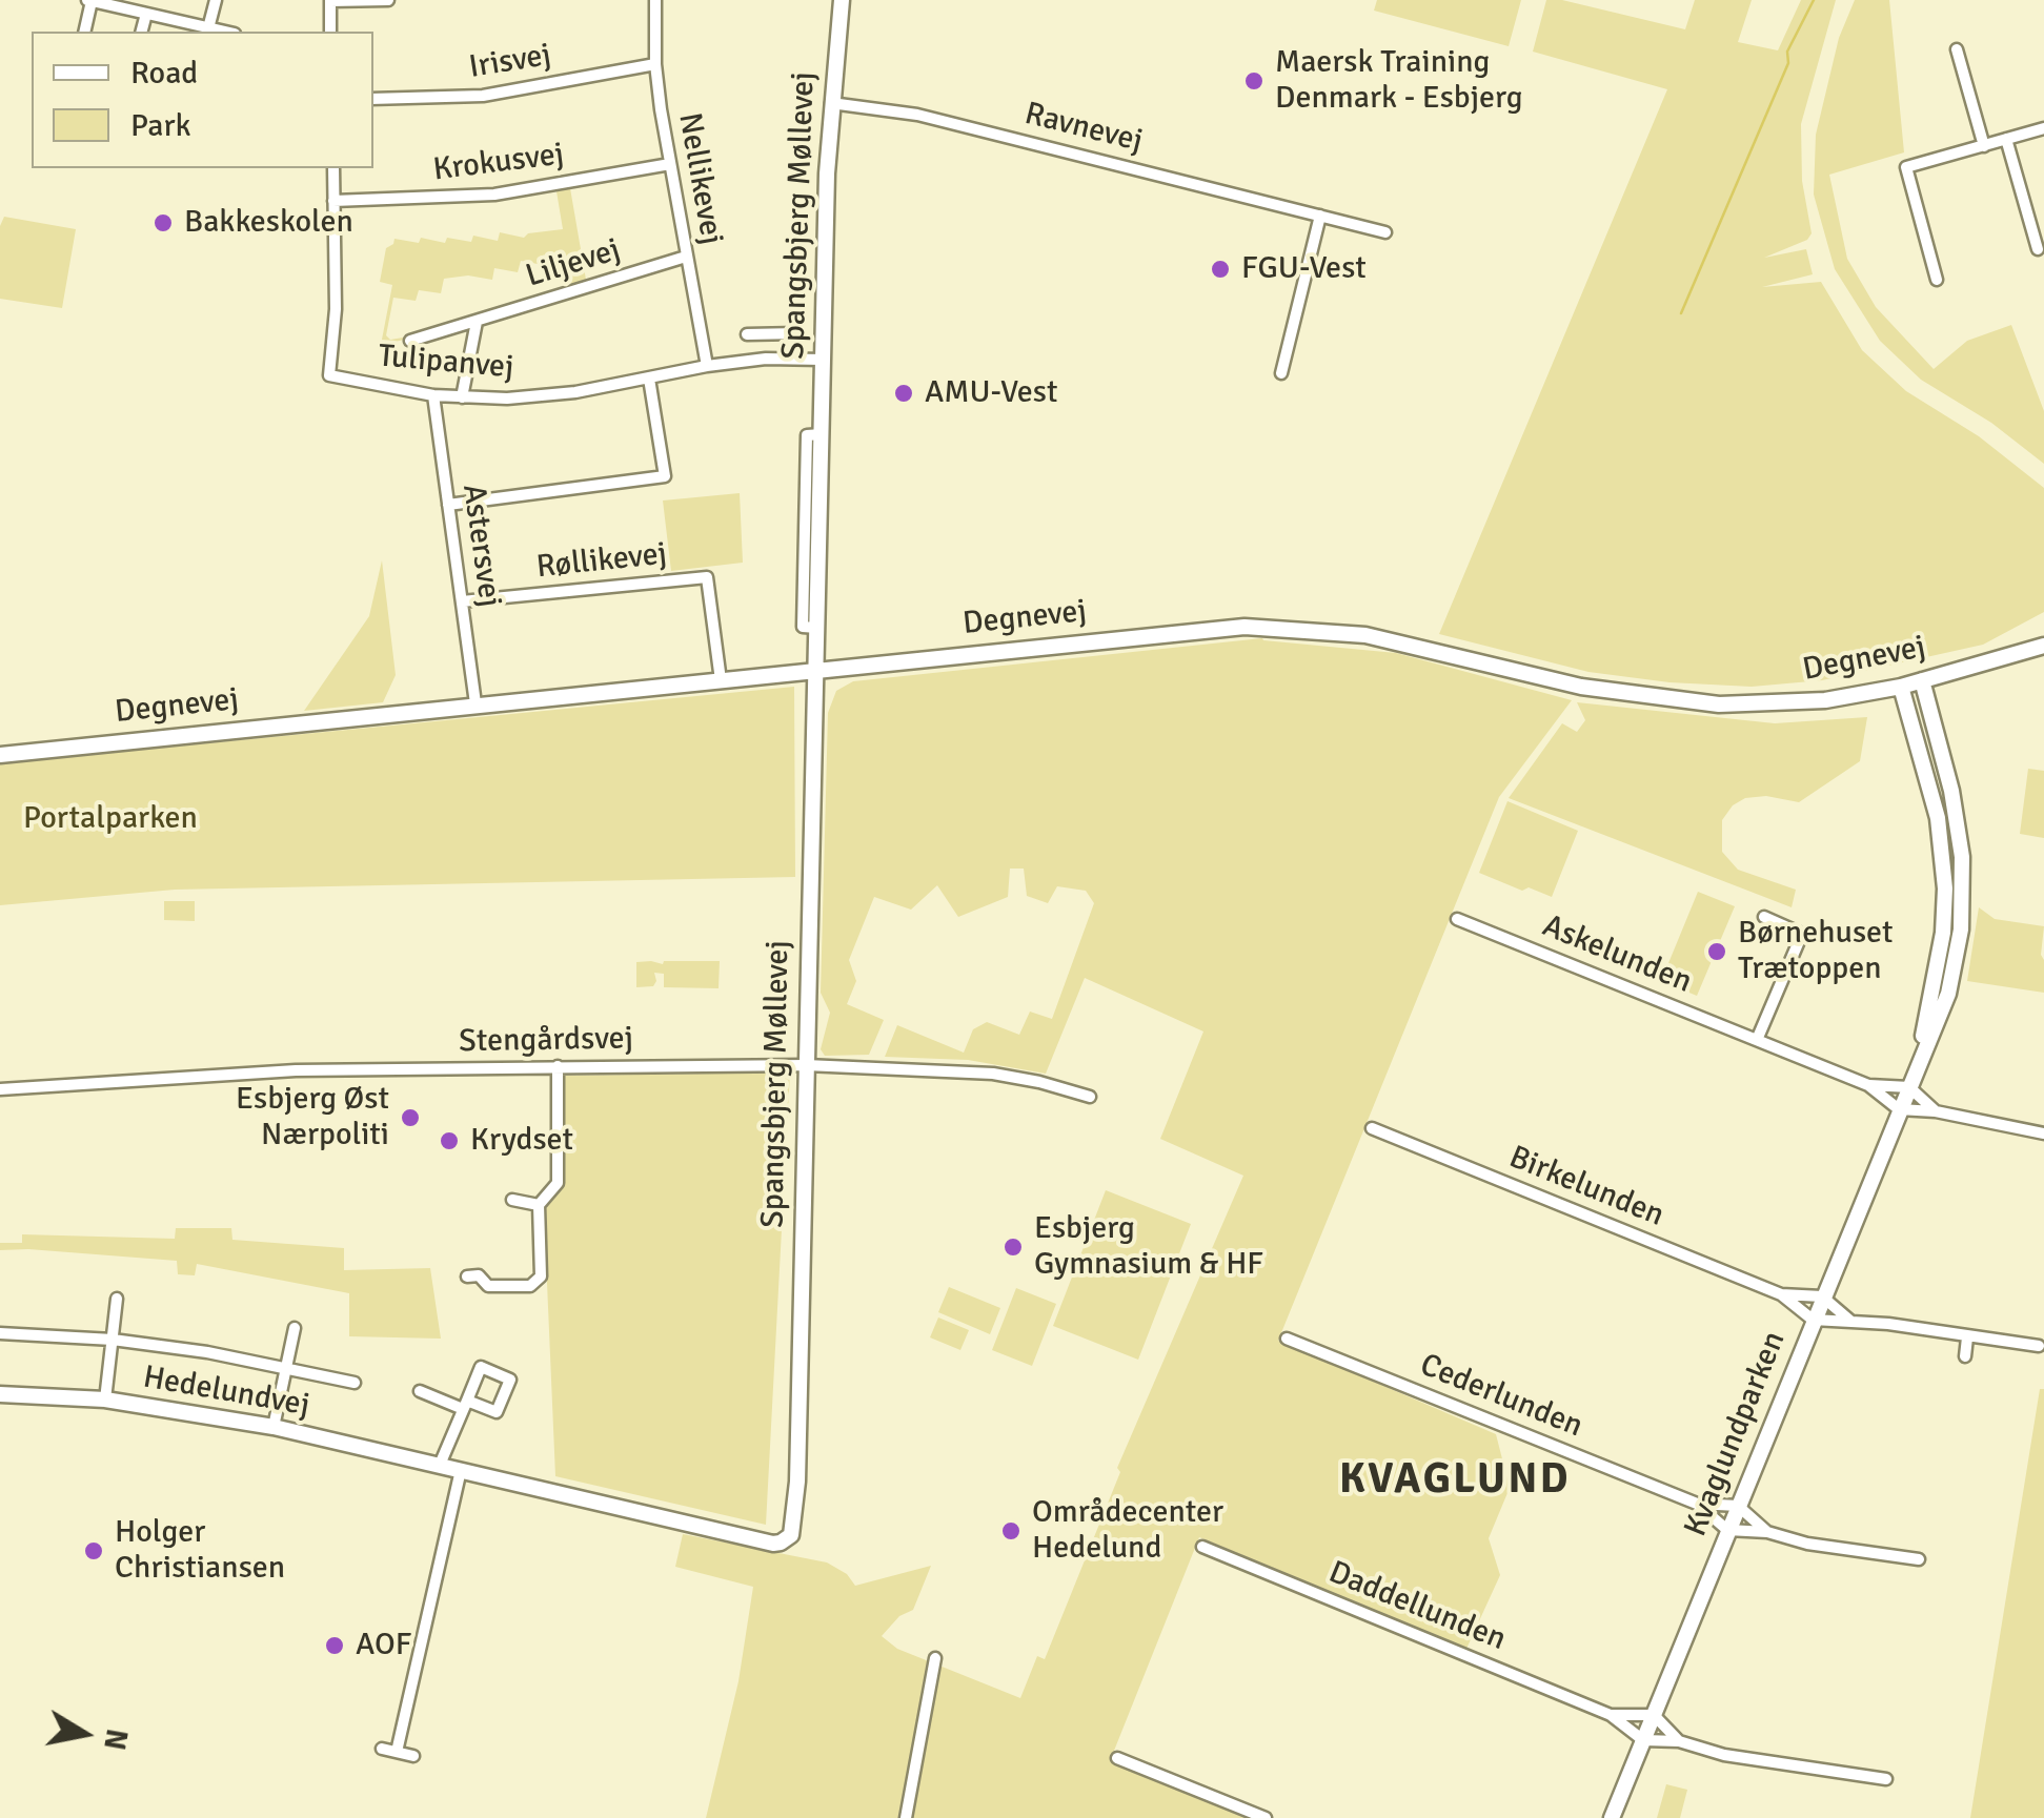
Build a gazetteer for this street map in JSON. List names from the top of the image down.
{
  "streets": {
    "street": [
      "Irisvej",
      "Ravnevej",
      "Krokusvej",
      "Nellikevej",
      "Spangsbjerg Møllevej",
      "Liljevej",
      "Tulipanvej",
      "Astersvej",
      "Røllikevej",
      "Degnevej",
      "Askelunden",
      "Stengårdsvej",
      "Birkelunden",
      "Hedelundvej",
      "Cederlunden",
      "Kvaglundparken",
      "Daddellunden"
    ]
  },
  "crossings": [
    ["Irisvej", "Nellikevej"],
    ["Ravnevej", "Spangsbjerg Møllevej"],
    ["Krokusvej", "Nellikevej"],
    ["Krokusvej", "Tulipanvej"],
    ["Nellikevej", "Liljevej"],
    ["Nellikevej", "Tulipanvej"],
    ["Spangsbjerg Møllevej", "Tulipanvej"],
    ["Spangsbjerg Møllevej", "Degnevej"],
    ["Spangsbjerg Møllevej", "Stengårdsvej"],
    ["Spangsbjerg Møllevej", "Hedelundvej"],
    ["Tulipanvej", "Astersvej"],
    ["Astersvej", "Røllikevej"],
    ["Astersvej", "Degnevej"],
    ["Røllikevej", "Degnevej"],
    ["Degnevej", "Kvaglundparken"],
    ["Askelunden", "Kvaglundparken"],
    ["Birkelunden", "Kvaglundparken"],
    ["Cederlunden", "Kvaglundparken"],
    ["Kvaglundparken", "Daddellunden"]
  ],
  "districts": ["KVAGLUND"],
  "parks": ["Portalparken"],
  "places": [
    "Maersk Training Denmark - Esbjerg",
    "Bakkeskolen",
    "FGU-Vest",
    "AMU-Vest",
    "Børnehuset Trætoppen",
    "Esbjerg Øst Nærpoliti",
    "Krydset",
    "Esbjerg Gymnasium & HF",
    "Områdecenter Hedelund",
    "Holger Christiansen",
    "AOF"
  ],
  "legend": ["Road", "Park"],
  "north": "right"
}
